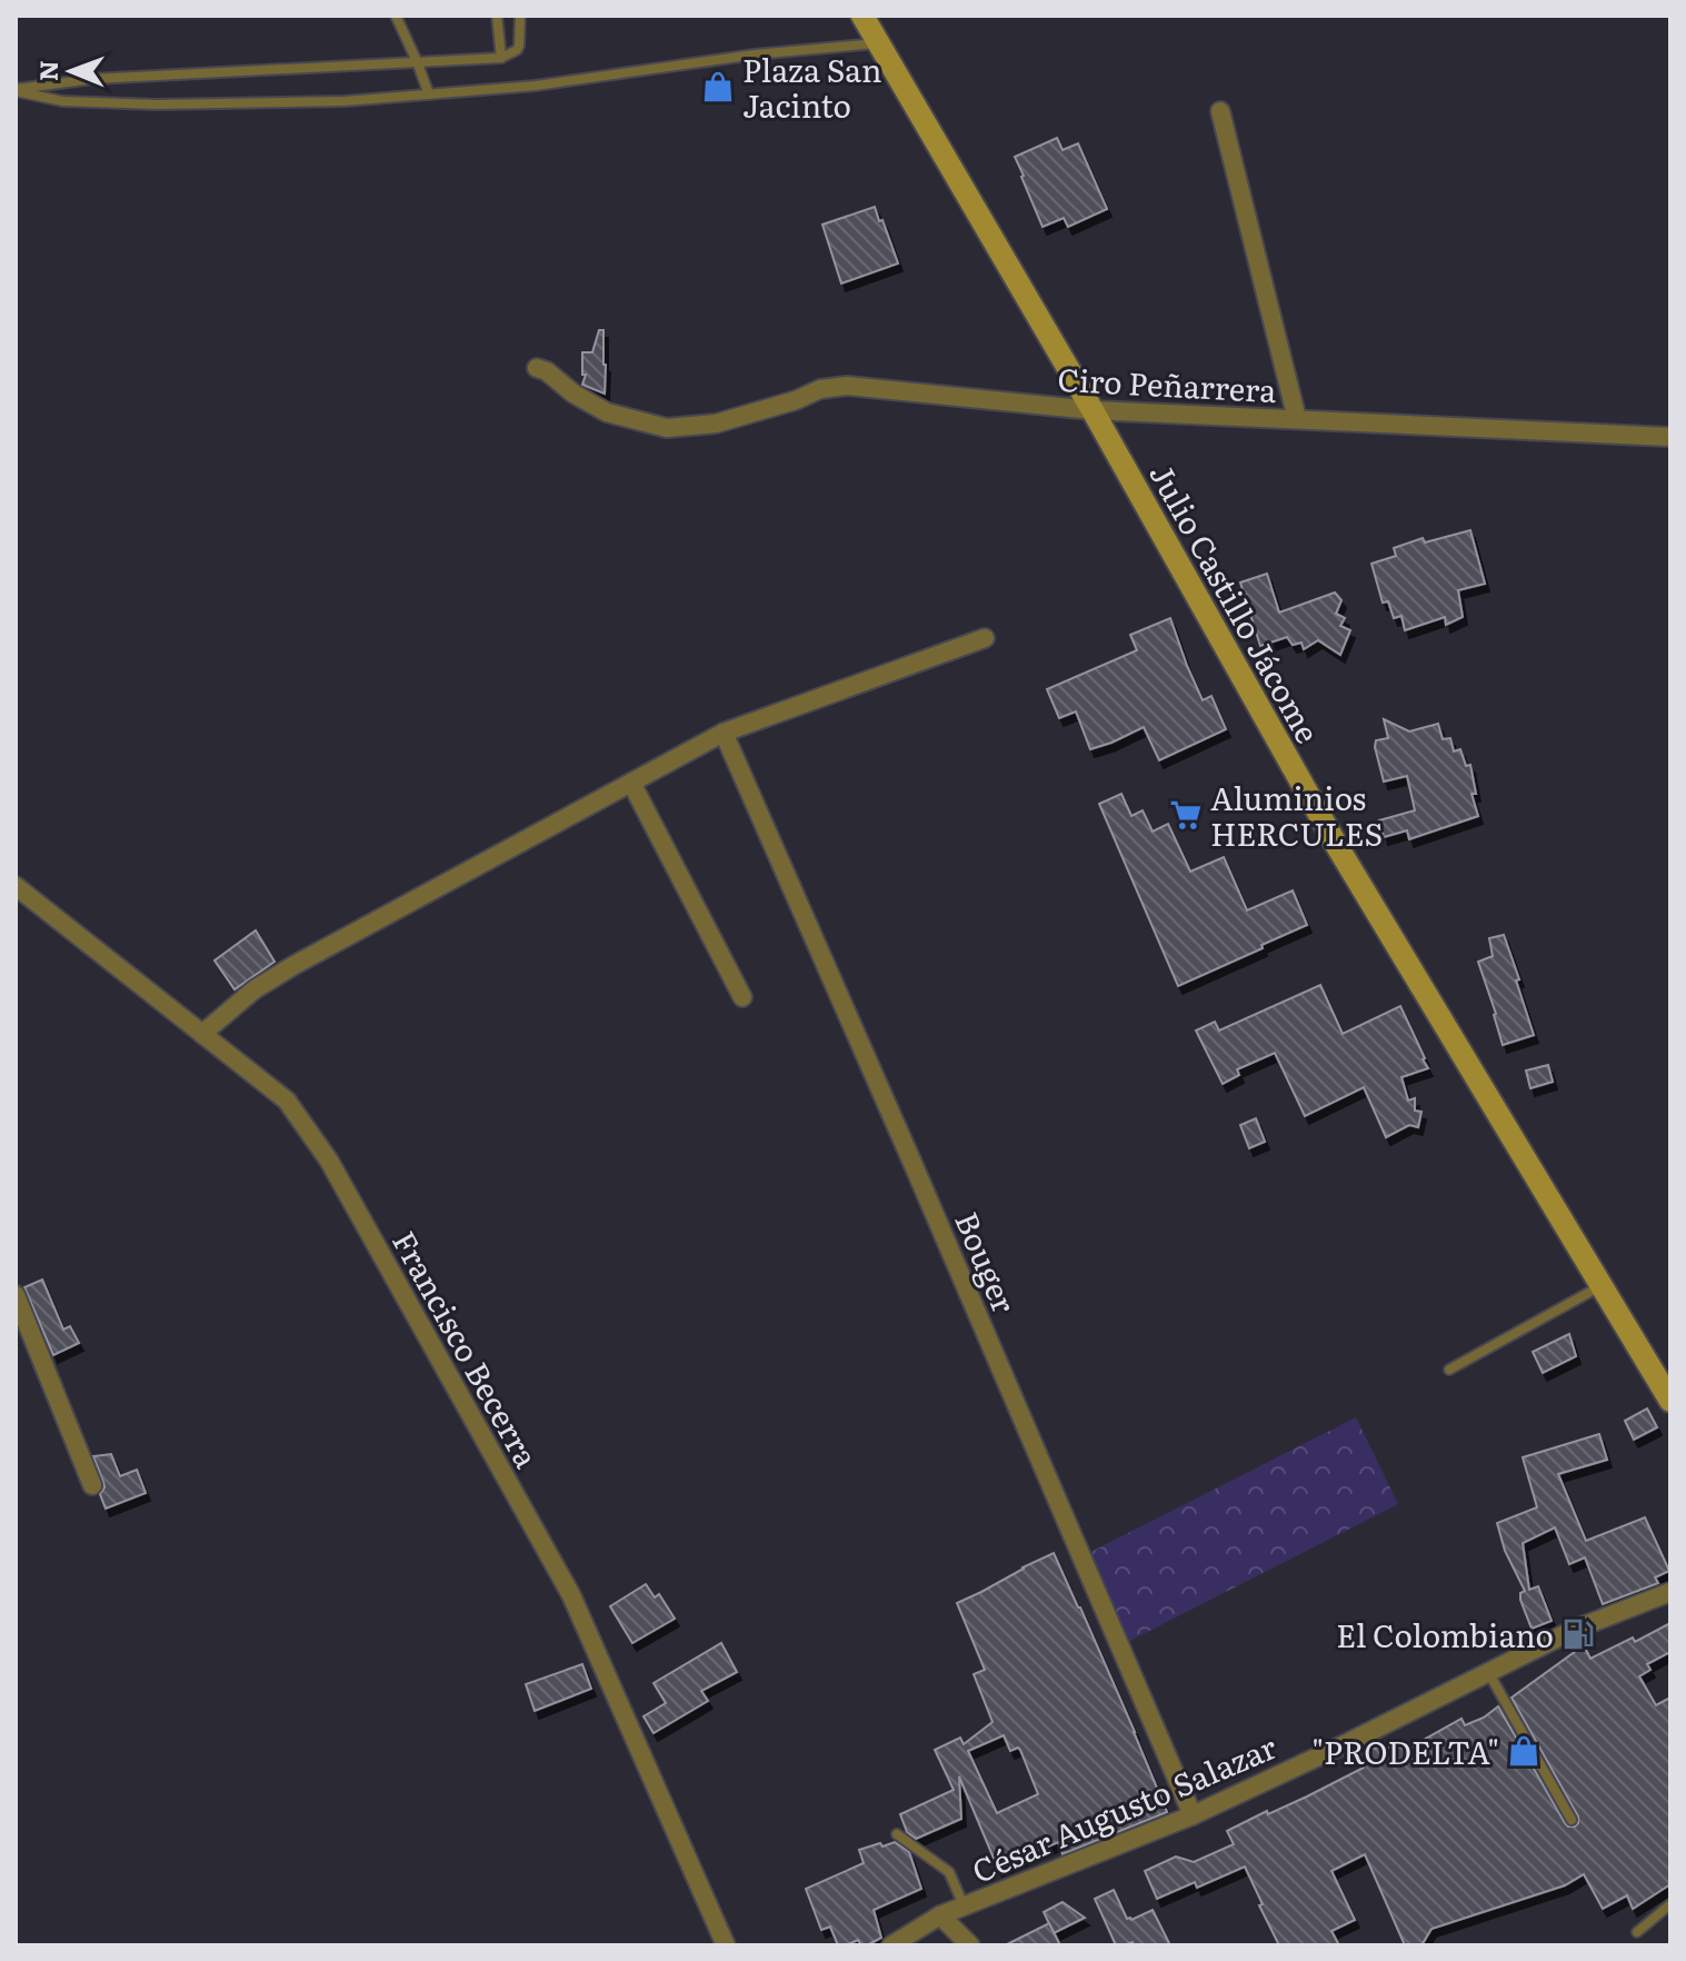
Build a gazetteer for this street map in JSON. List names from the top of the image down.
{
  "streets": {
    "main road": ["Julio Castillo Jácome"],
    "street": [
      "Ciro Peñarrera",
      "Bouger",
      "Francisco Becerra",
      "César Augusto Salazar"
    ]
  },
  "crossings": [
    ["Ciro Peñarrera", "Julio Castillo Jácome"],
    ["Bouger", "César Augusto Salazar"]
  ],
  "places": {
    "shop": ["Plaza San Jacinto", "\"PRODELTA\""],
    "supermarket": ["Aluminios HERCULES"],
    "fuel station": ["El Colombiano"]
  },
  "north": "left"
}
